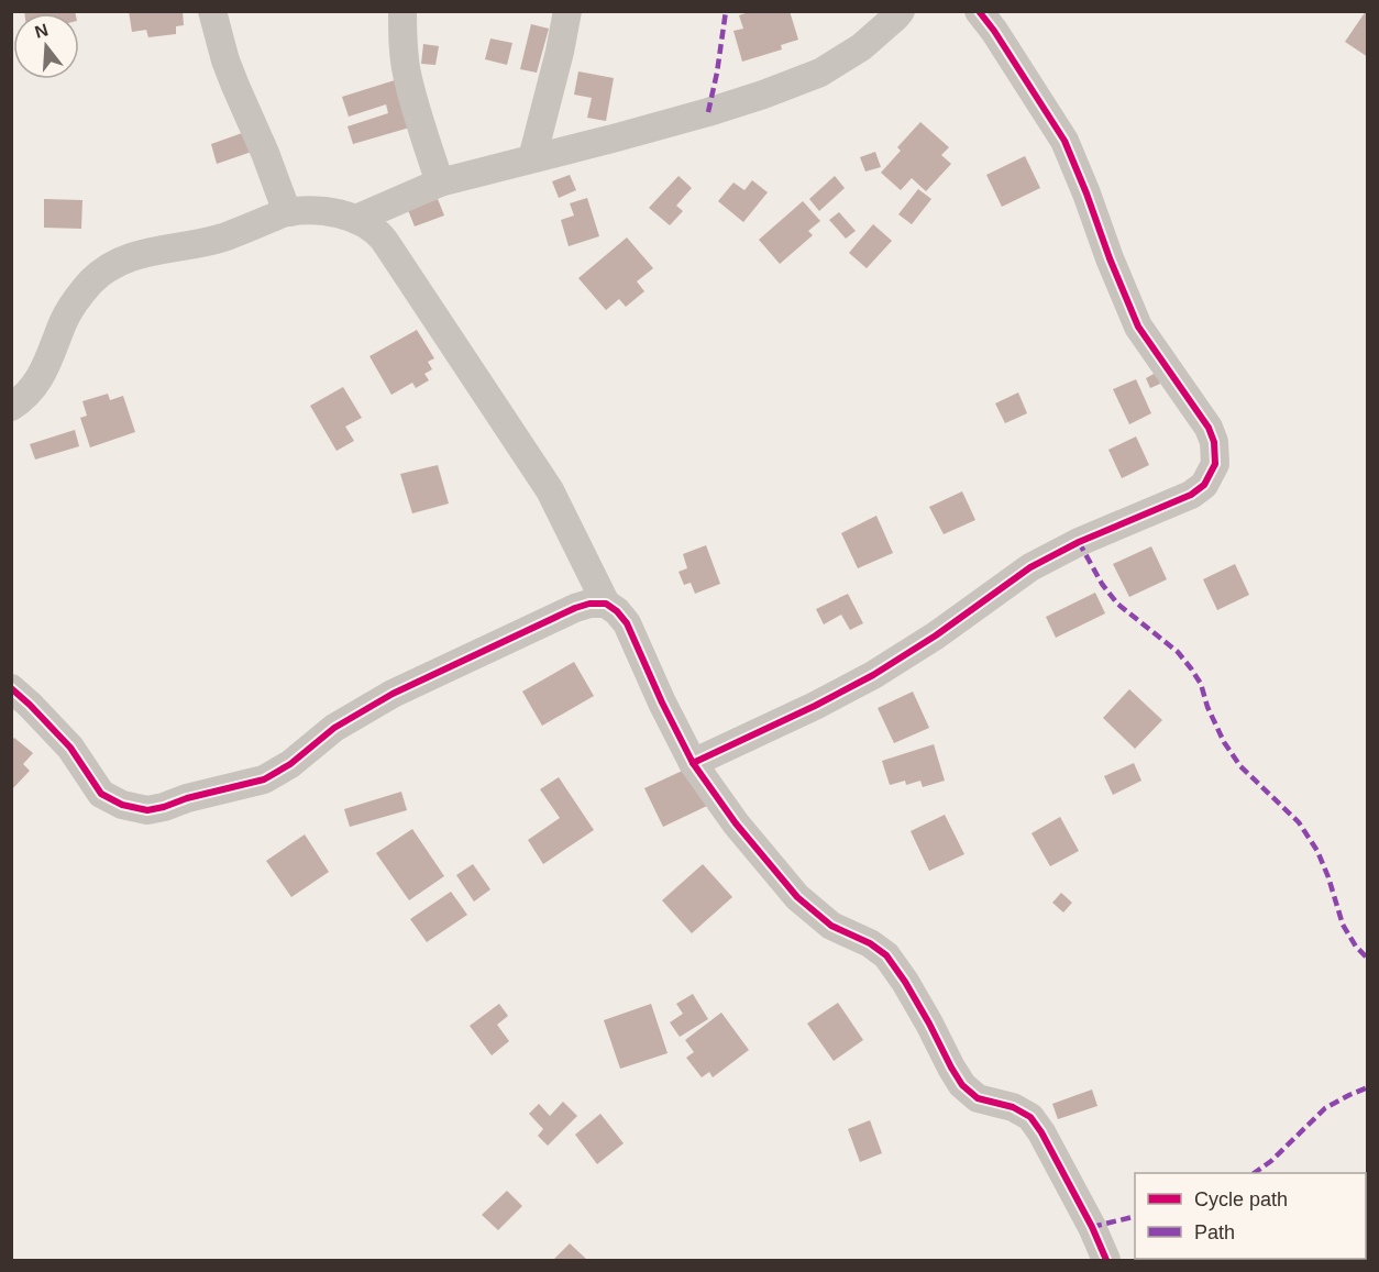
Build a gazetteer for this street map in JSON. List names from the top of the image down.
{
  "legend": ["Cycle path", "Path"],
  "north": "top"
}
